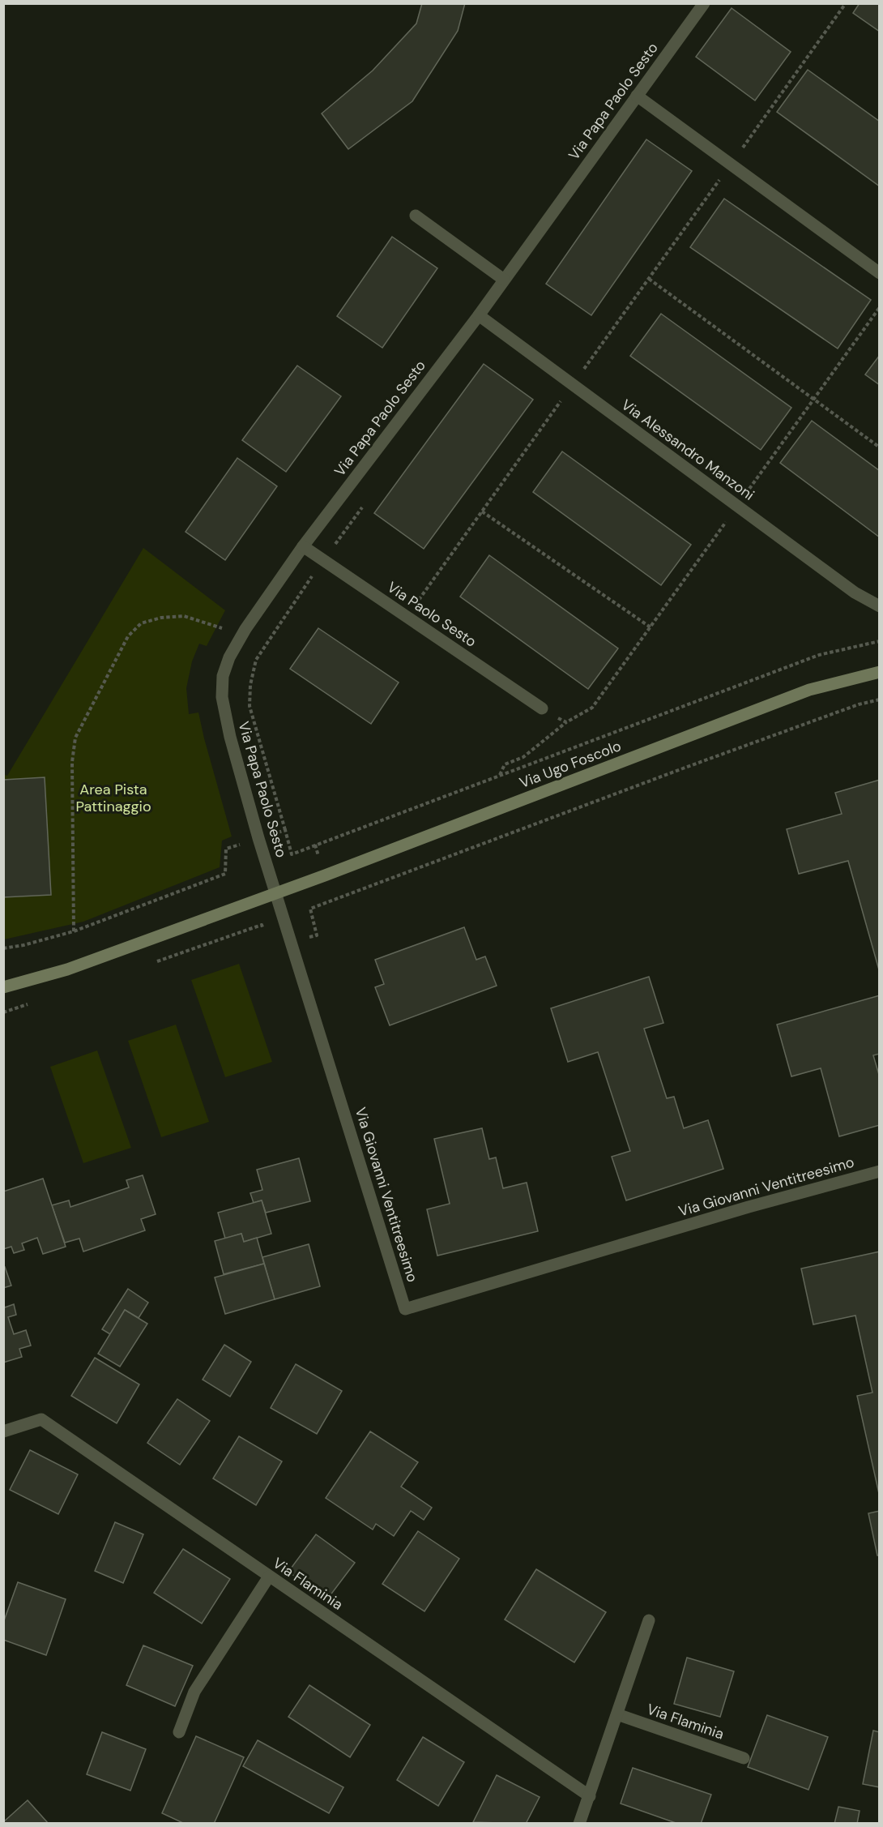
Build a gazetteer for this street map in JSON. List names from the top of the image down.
{
  "streets": {
    "street": [
      "Via Papa Paolo Sesto",
      "Via Alessandro Manzoni",
      "Via Paolo Sesto",
      "Via Ugo Foscolo",
      "Via Giovanni Ventitreesimo",
      "Via Flaminia"
    ]
  },
  "crossings": [
    ["Via Papa Paolo Sesto", "Via Alessandro Manzoni"],
    ["Via Papa Paolo Sesto", "Via Paolo Sesto"],
    ["Via Papa Paolo Sesto", "Via Ugo Foscolo"],
    ["Via Papa Paolo Sesto", "Via Giovanni Ventitreesimo"],
    ["Via Ugo Foscolo", "Via Giovanni Ventitreesimo"]
  ],
  "parks": ["Area Pista Pattinaggio"]
}
